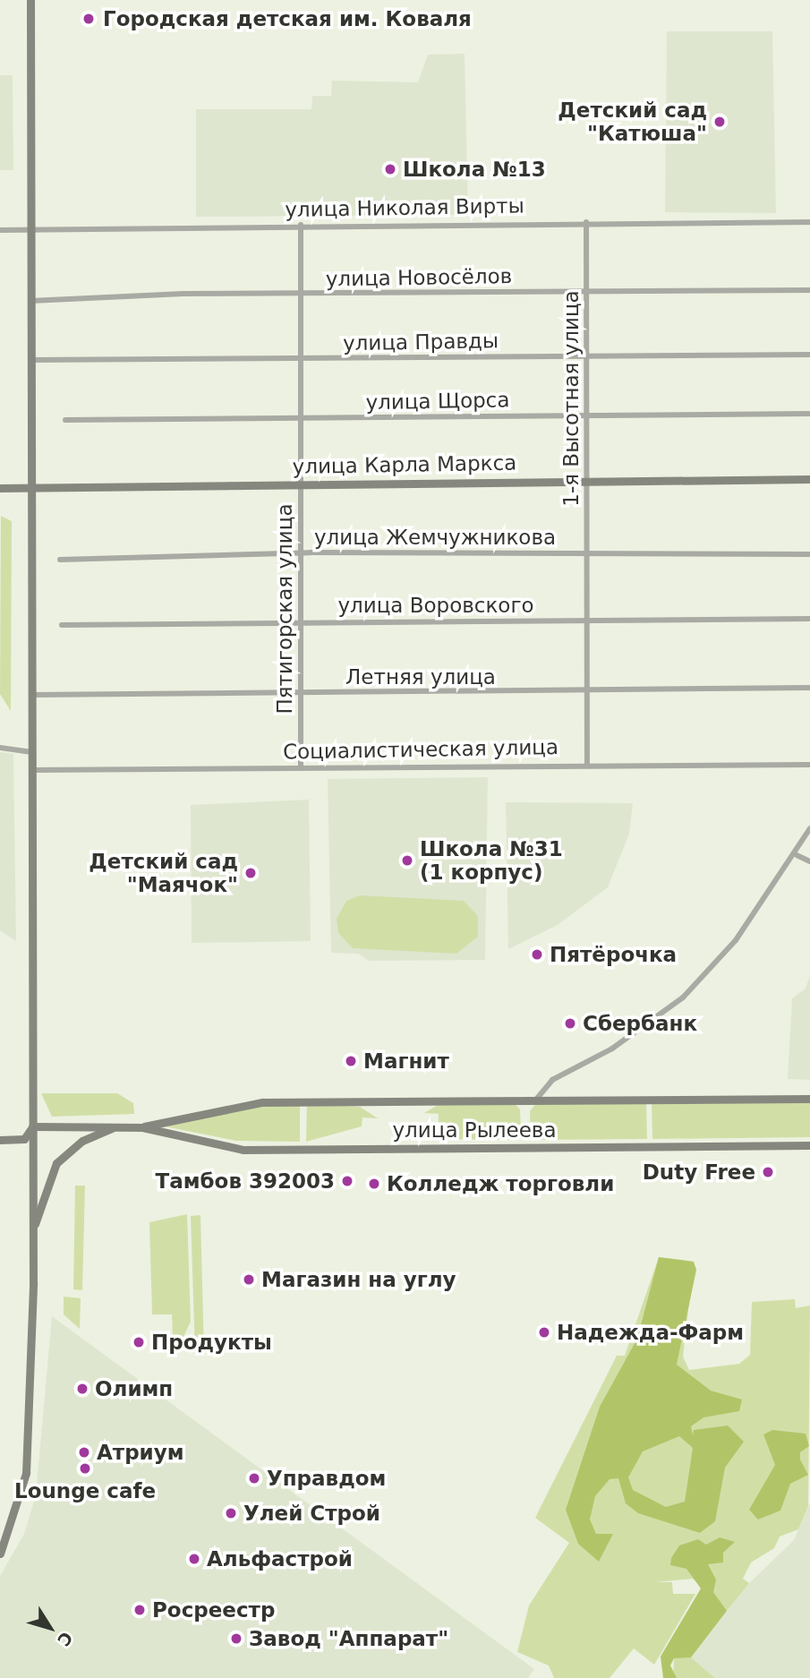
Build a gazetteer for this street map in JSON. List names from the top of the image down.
{
  "streets": {
    "main road": ["улица Карла Маркса", "улица Рылеева"],
    "street": [
      "улица Николая Вирты",
      "улица Новосёлов",
      "улица Правды",
      "1-я Высотная улица",
      "улица Щорса",
      "улица Жемчужникова",
      "улица Воровского",
      "Пятигорская улица",
      "Летняя улица",
      "Социалистическая улица"
    ]
  },
  "crossings": [
    ["улица Николая Вирты", "1-я Высотная улица"],
    ["улица Николая Вирты", "Пятигорская улица"],
    ["улица Новосёлов", "1-я Высотная улица"],
    ["улица Новосёлов", "Пятигорская улица"],
    ["улица Правды", "1-я Высотная улица"],
    ["улица Правды", "Пятигорская улица"],
    ["1-я Высотная улица", "улица Щорса"],
    ["1-я Высотная улица", "улица Карла Маркса"],
    ["1-я Высотная улица", "улица Жемчужникова"],
    ["1-я Высотная улица", "улица Воровского"],
    ["1-я Высотная улица", "Летняя улица"],
    ["1-я Высотная улица", "Социалистическая улица"],
    ["улица Щорса", "Пятигорская улица"],
    ["улица Карла Маркса", "Пятигорская улица"],
    ["улица Жемчужникова", "Пятигорская улица"],
    ["улица Воровского", "Пятигорская улица"],
    ["Пятигорская улица", "Летняя улица"],
    ["Пятигорская улица", "Социалистическая улица"]
  ],
  "places": [
    "Городская детская им. Коваля",
    "Детский сад \"Катюша\"",
    "Школа №13",
    "Школа №31 (1 корпус)",
    "Детский сад \"Маячок\"",
    "Пятёрочка",
    "Сбербанк",
    "Магнит",
    "Duty Free",
    "Тамбов 392003",
    "Колледж торговли",
    "Магазин на углу",
    "Надежда-Фарм",
    "Продукты",
    "Олимп",
    "Атриум",
    "Lounge cafe",
    "Управдом",
    "Улей Строй",
    "Альфастрой",
    "Росреестр",
    "Завод \"Аппарат\""
  ],
  "north": "bottom right"
}
